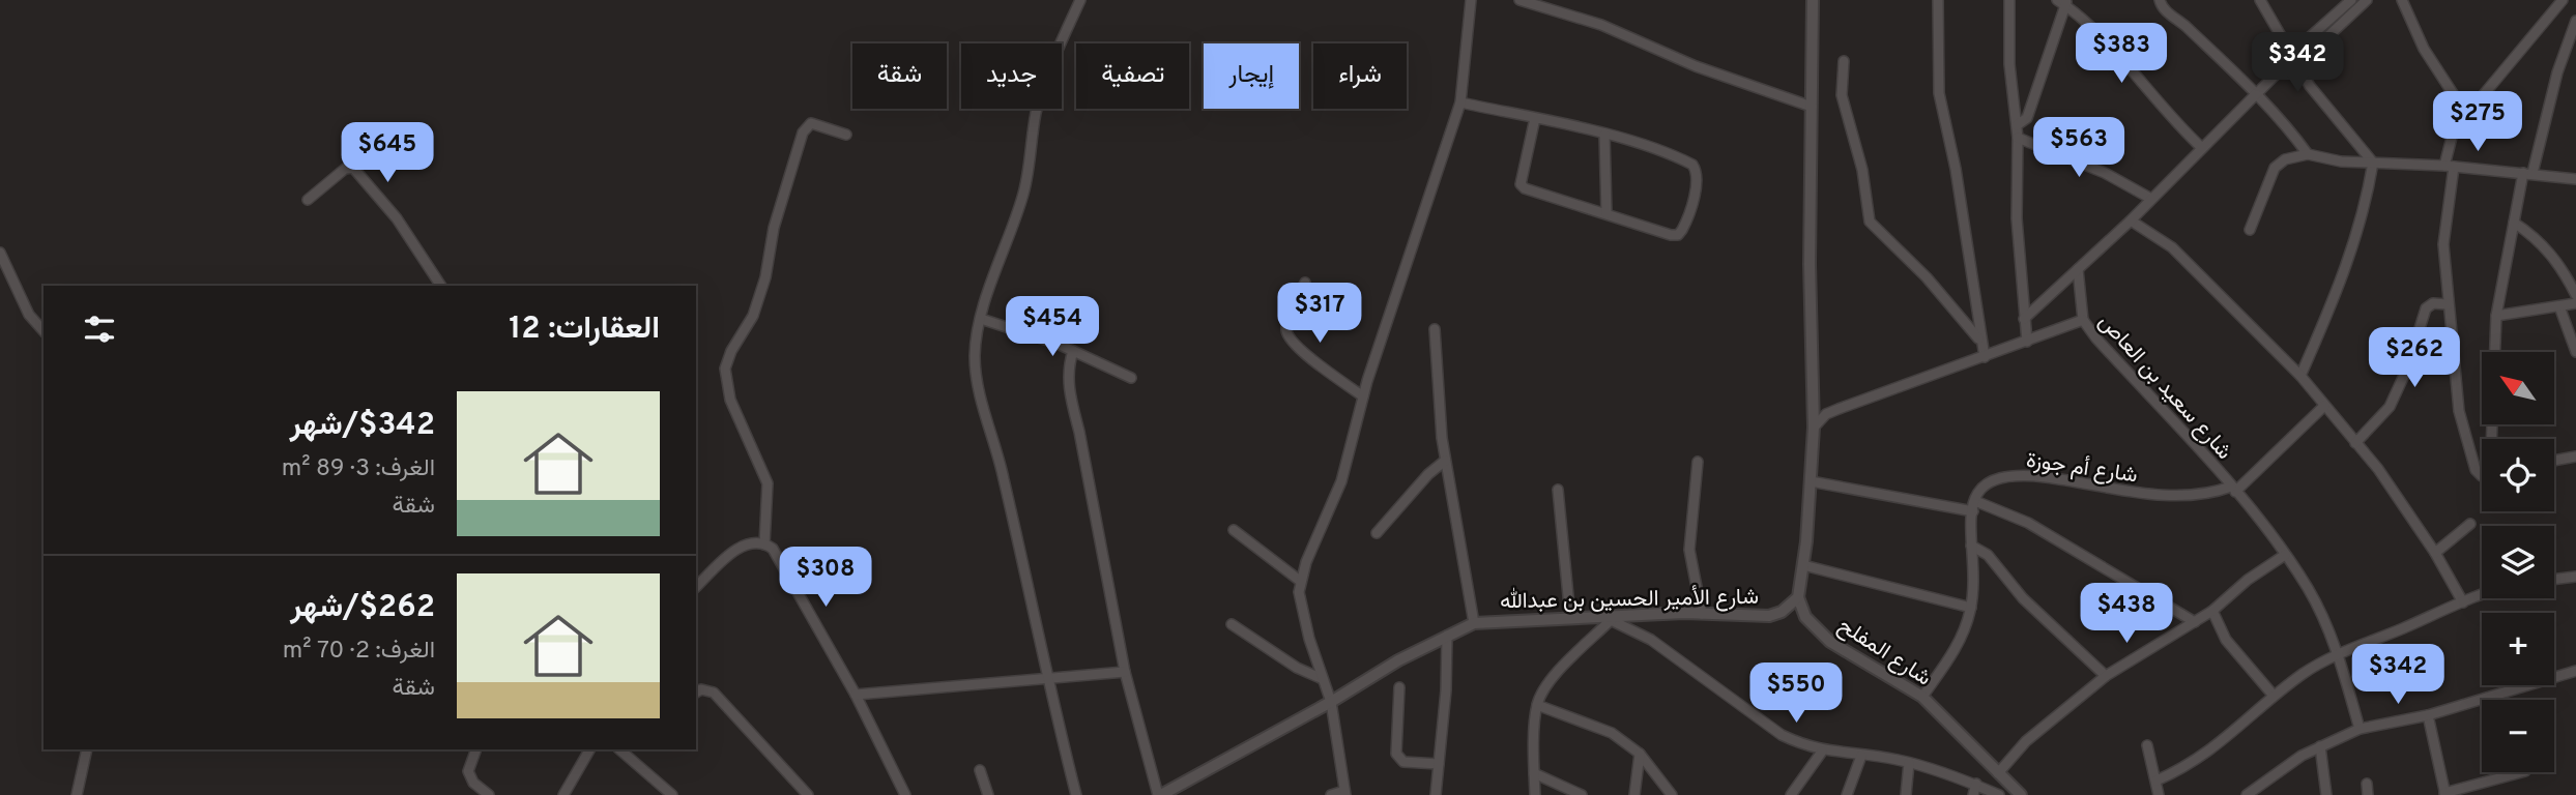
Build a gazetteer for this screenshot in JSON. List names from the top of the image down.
{
  "streets": {
    "street": [
      "شارع سعيد بن العاص",
      "شارع أم جوزة",
      "شارع الأمير الحسين بن عبدالله",
      "شارع المفلح"
    ]
  },
  "crossings": [
    ["شارع سعيد بن العاص", "شارع أم جوزة"],
    ["شارع الأمير الحسين بن عبدالله", "شارع المفلح"]
  ],
  "north": "top left",
  "page": {
    "price": [
      "$383",
      "$342",
      "$275",
      "$563",
      "$645",
      "$317",
      "$454",
      "$262",
      "$308",
      "$438",
      "$342",
      "$550"
    ],
    "chip": [
      "شراء",
      "إيجار",
      "تصفية",
      "جديد",
      "شقة"
    ],
    "heading": "العقارات: 12",
    "map_buttons": ["+", "−"],
    "list": [
      {
        "name": "$342/شهر",
        "note": "الغرف: 3 · 89 m² · شقة"
      },
      {
        "name": "$262/شهر",
        "note": "الغرف: 2 · 70 m² · شقة"
      }
    ]
  }
}
